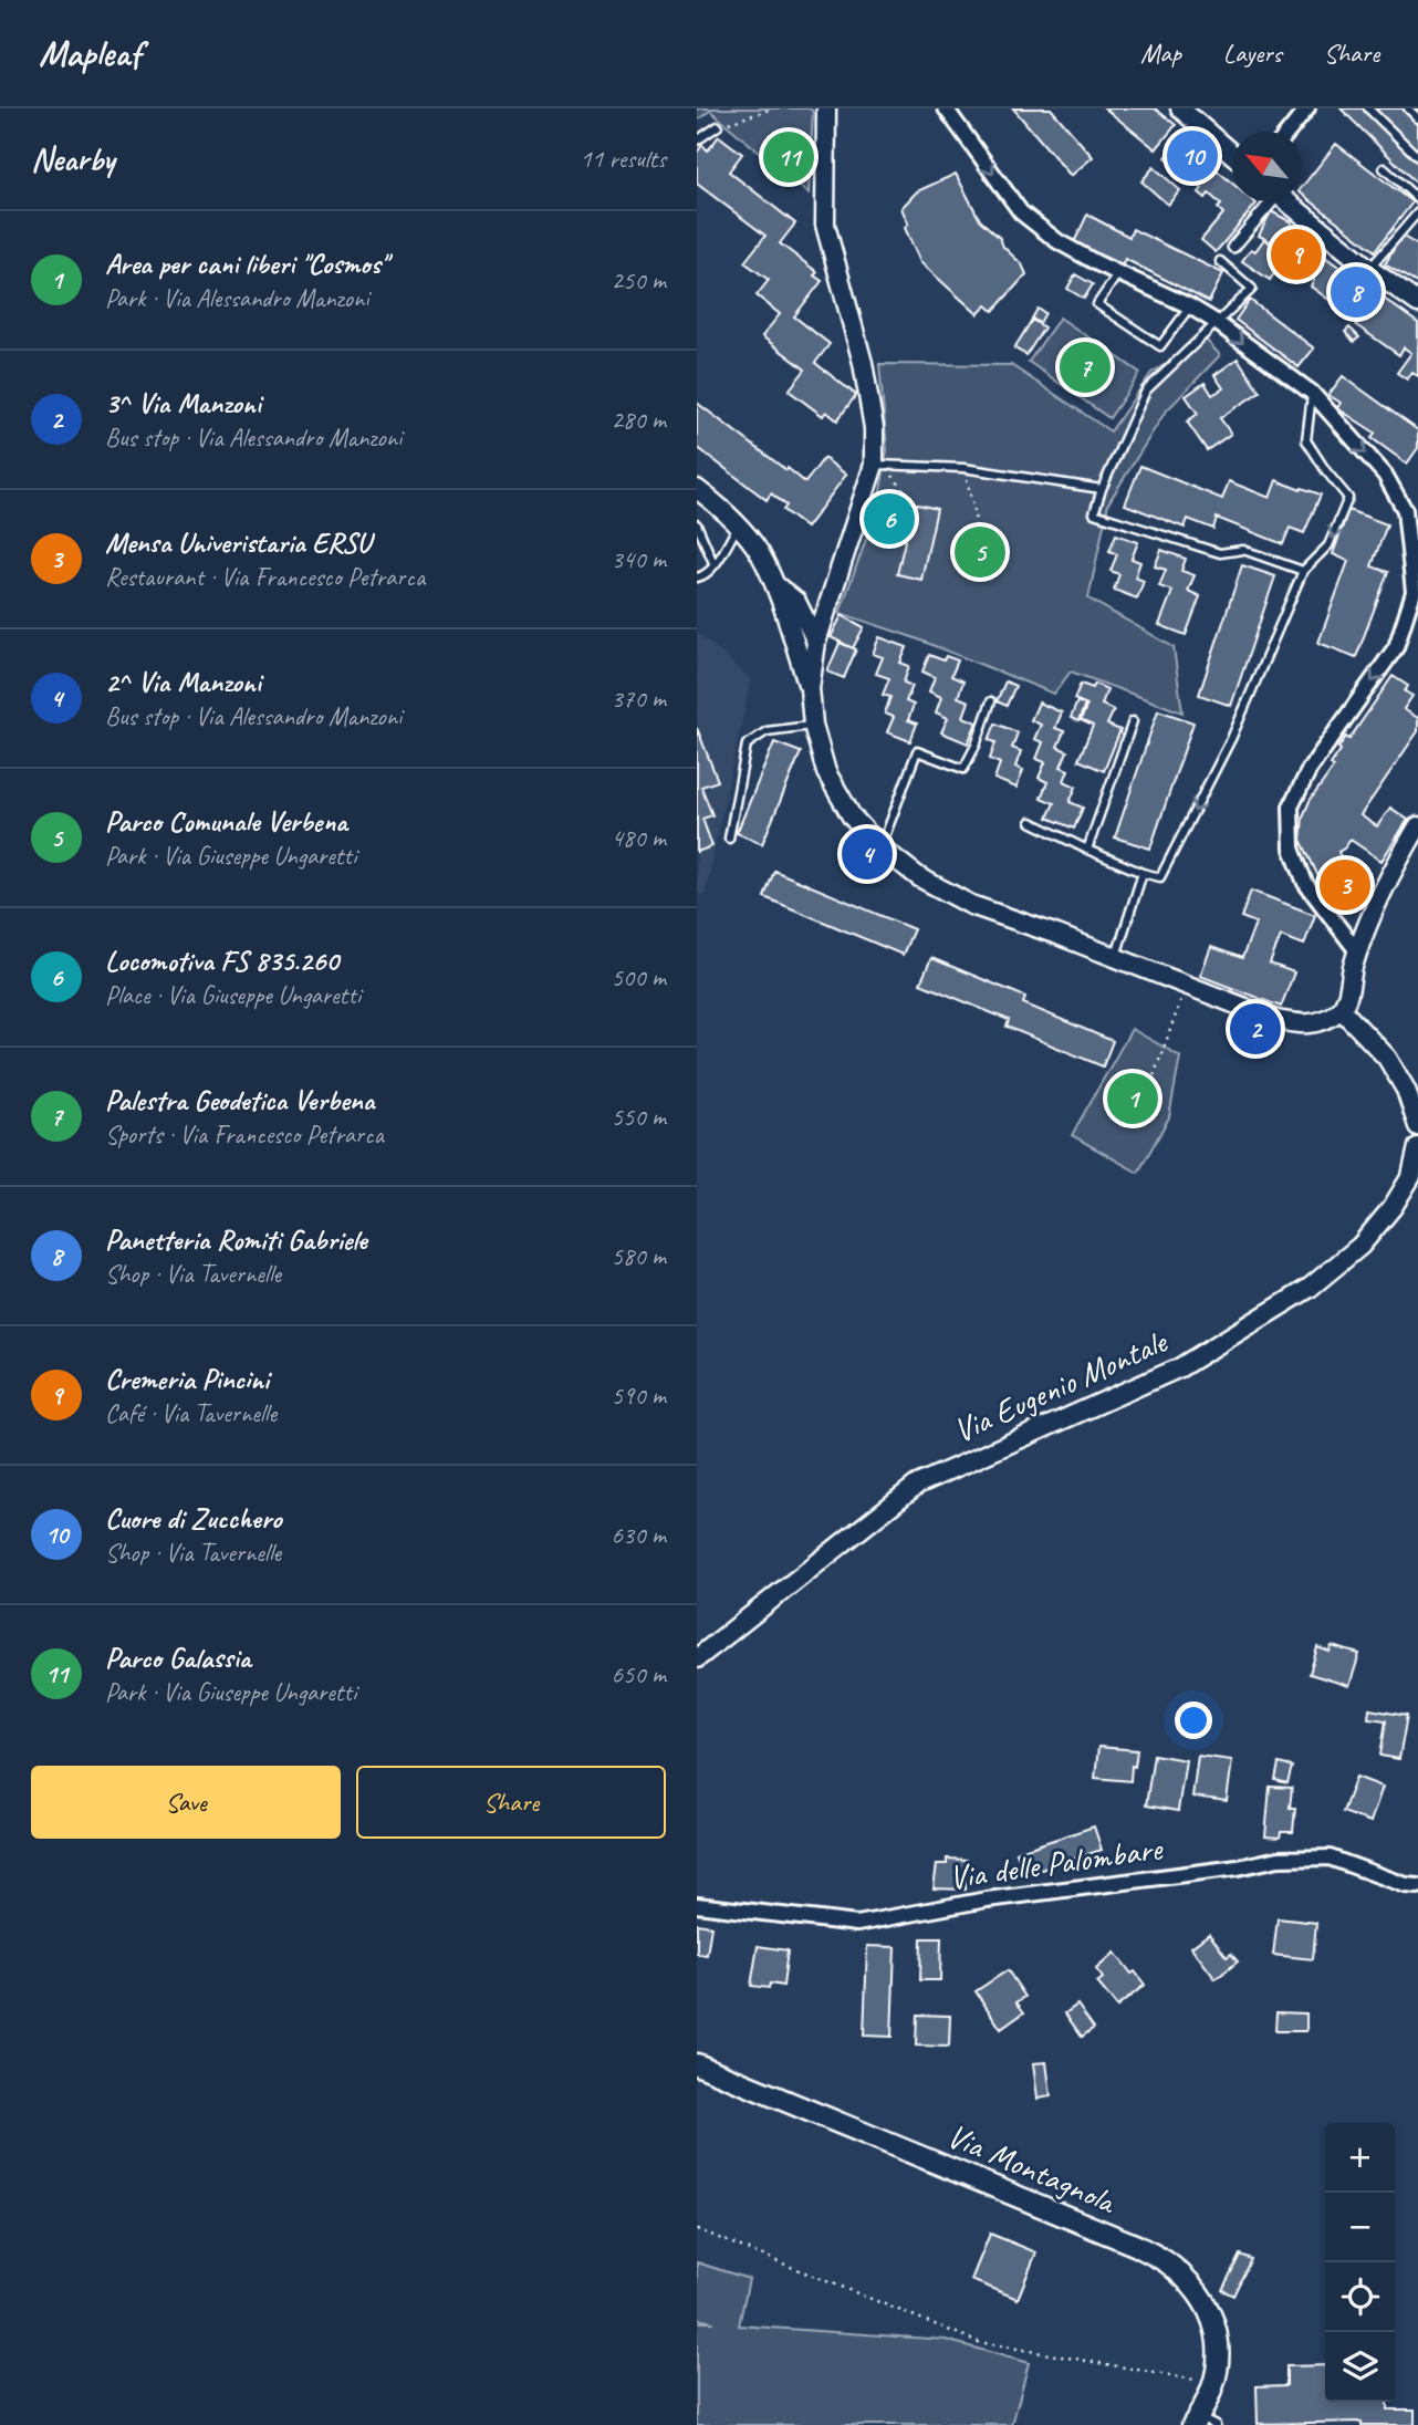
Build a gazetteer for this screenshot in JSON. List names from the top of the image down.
{
  "streets": {
    "main road": ["Via Montagnola"],
    "street": ["Via Eugenio Montale", "Via delle Palombare"]
  },
  "north": "top left",
  "page": {
    "header": "Mapleaf",
    "nav": ["Map", "Layers", "Share"],
    "heading": ["Nearby", "11 results"],
    "pins": [
      "10",
      "11",
      "9",
      "8",
      "7",
      "6",
      "5",
      "4",
      "3",
      "2",
      "1"
    ],
    "list": [
      {
        "mark": "1",
        "name": "Area per cani liberi \"Cosmos\"",
        "note": "Park · Via Alessandro Manzoni",
        "value": "250 m"
      },
      {
        "mark": "2",
        "name": "3^ Via Manzoni",
        "note": "Bus stop · Via Alessandro Manzoni",
        "value": "280 m"
      },
      {
        "mark": "3",
        "name": "Mensa Univeristaria ERSU",
        "note": "Restaurant · Via Francesco Petrarca",
        "value": "340 m"
      },
      {
        "mark": "4",
        "name": "2^ Via Manzoni",
        "note": "Bus stop · Via Alessandro Manzoni",
        "value": "370 m"
      },
      {
        "mark": "5",
        "name": "Parco Comunale Verbena",
        "note": "Park · Via Giuseppe Ungaretti",
        "value": "480 m"
      },
      {
        "mark": "6",
        "name": "Locomotiva FS 835.260",
        "note": "Place · Via Giuseppe Ungaretti",
        "value": "500 m"
      },
      {
        "mark": "7",
        "name": "Palestra Geodetica Verbena",
        "note": "Sports · Via Francesco Petrarca",
        "value": "550 m"
      },
      {
        "mark": "8",
        "name": "Panetteria Romiti Gabriele",
        "note": "Shop · Via Tavernelle",
        "value": "580 m"
      },
      {
        "mark": "9",
        "name": "Cremeria Pincini",
        "note": "Café · Via Tavernelle",
        "value": "590 m"
      },
      {
        "mark": "10",
        "name": "Cuore di Zucchero",
        "note": "Shop · Via Tavernelle",
        "value": "630 m"
      },
      {
        "mark": "11",
        "name": "Parco Galassia",
        "note": "Park · Via Giuseppe Ungaretti",
        "value": "650 m"
      }
    ],
    "buttons": ["Save", "Share"],
    "map_buttons": ["+", "−"]
  }
}
